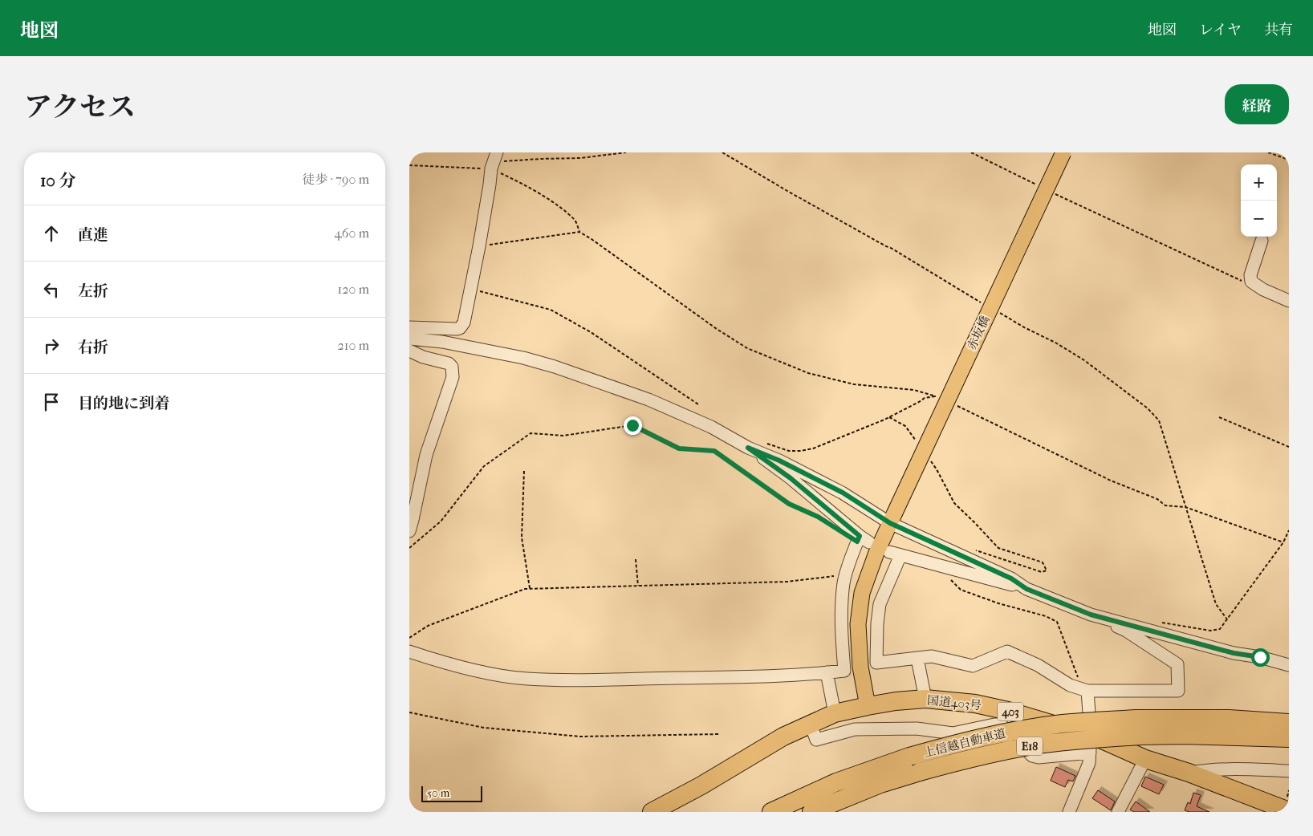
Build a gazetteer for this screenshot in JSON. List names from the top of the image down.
{
  "streets": {
    "highway": [
      "国道403号",
      "403",
      "上信越自動車道",
      "E18"
    ],
    "main road": ["赤坂橋"]
  },
  "crossings": [
    ["赤坂橋", "国道403号"]
  ],
  "scale_bar": "50 m",
  "page": {
    "header": "地図",
    "nav": ["地図", "レイヤ", "共有"],
    "title": "アクセス",
    "buttons": "経路",
    "heading": ["10 分", "徒歩 · 790 m"],
    "map_buttons": ["+", "−"],
    "list": [
      ["直進", "460 m"],
      ["左折", "120 m"],
      ["右折", "210 m"],
      "目的地に到着"
    ],
    "scale": "50 m"
  }
}
